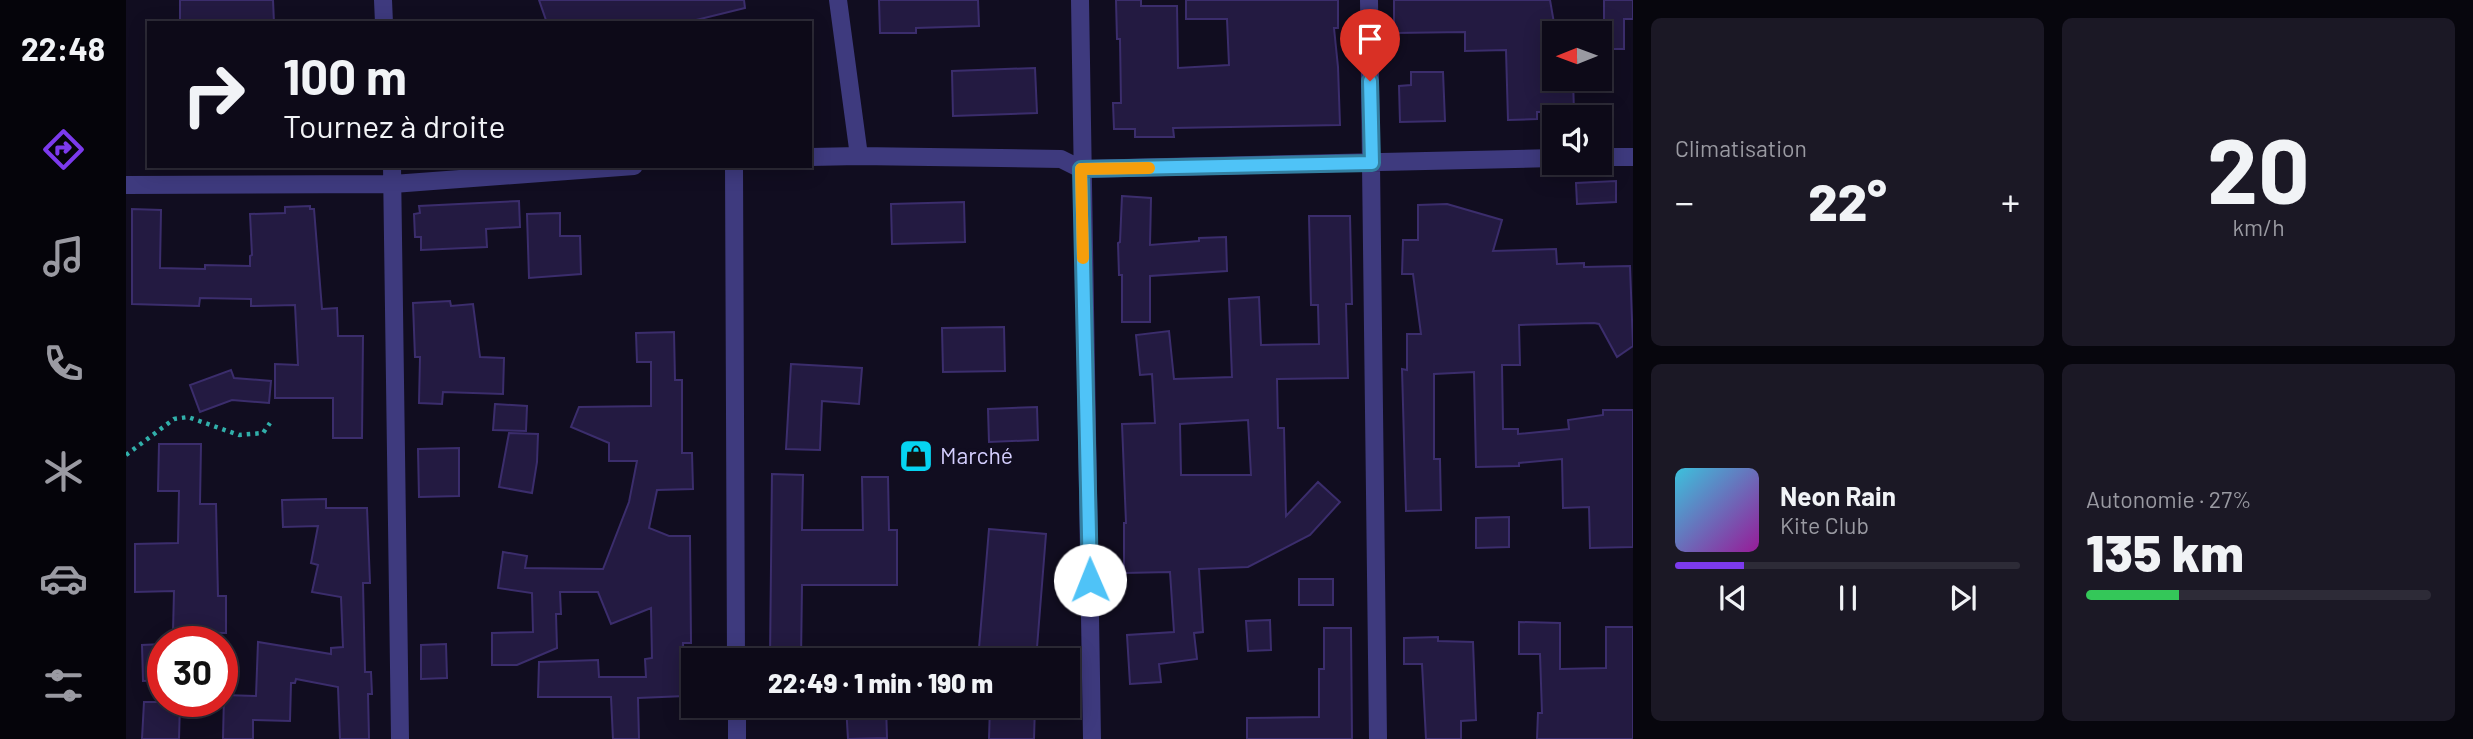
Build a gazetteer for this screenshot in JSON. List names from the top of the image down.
{
  "places": {
    "shop": ["Marché"]
  },
  "north": "left",
  "page": {
    "tabs": "22:48",
    "tile": [
      "Climatisation",
      ["20", "km/h"],
      ["Autonomie · 27%", "135 km"]
    ],
    "turn": ["100 m", "Tournez à droite"],
    "heat": ["−", "22°", "+"],
    "song": ["Neon Rain", "Kite Club"],
    "limit": "30",
    "trip": "22:49 · 1 min · 190 m"
  }
}
